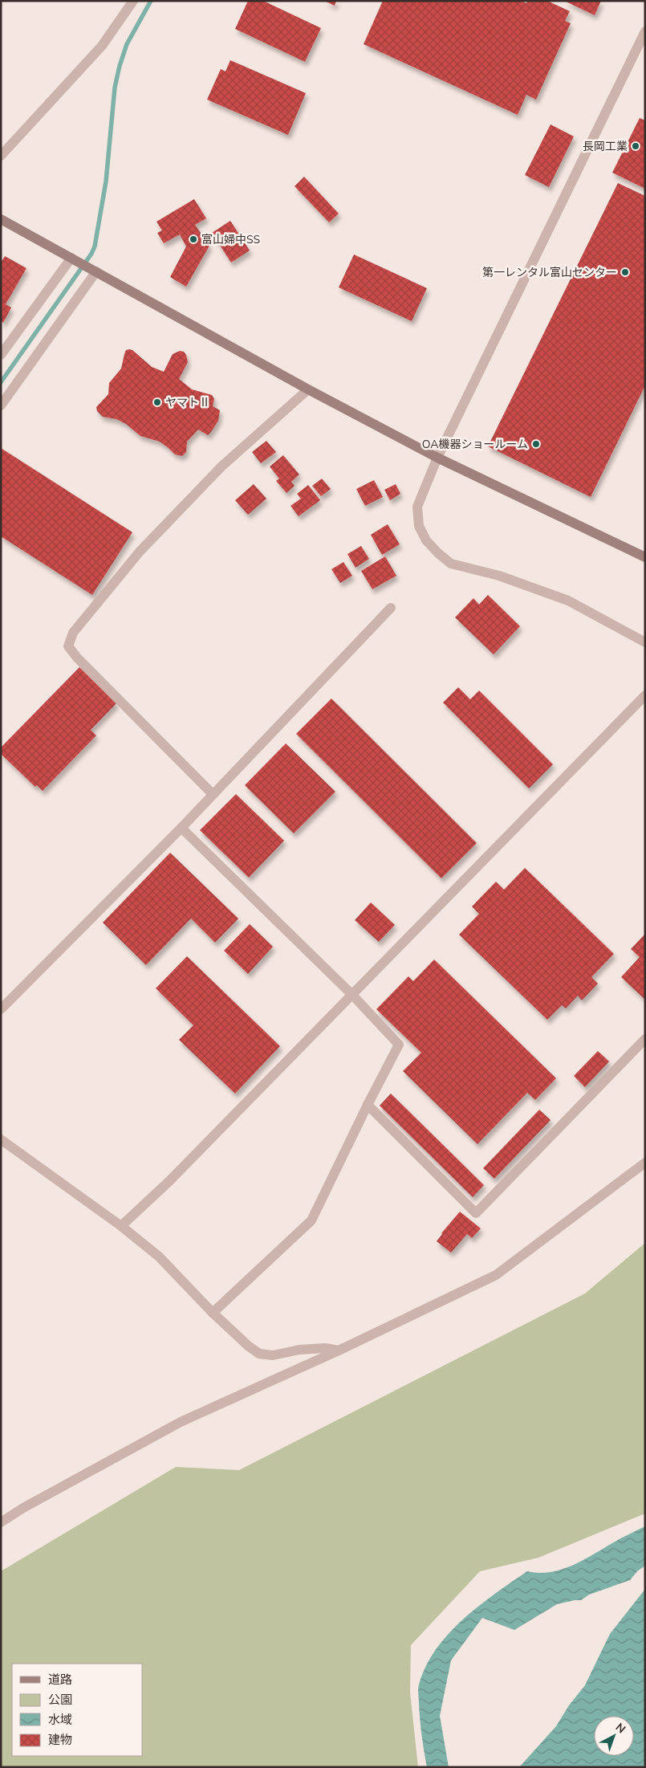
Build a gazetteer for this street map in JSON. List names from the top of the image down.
{
  "places": [
    "長岡工業",
    "富山婦中SS",
    "第一レンタル富山センター",
    "ヤマトⅡ",
    "OA機器ショールーム"
  ],
  "legend": [
    "道路",
    "公園",
    "水域",
    "建物"
  ],
  "north": "top right"
}
